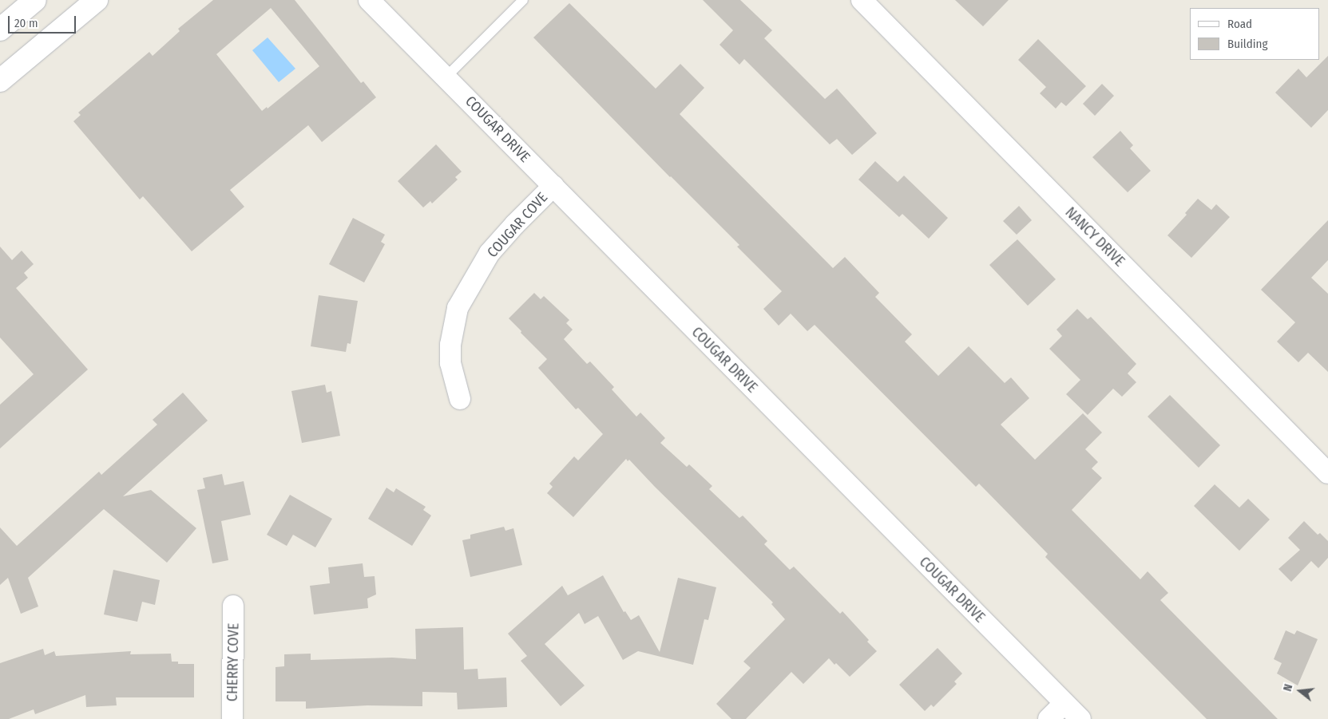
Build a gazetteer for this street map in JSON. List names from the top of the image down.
{
  "streets": {
    "street": [
      "COUGAR DRIVE",
      "COUGAR COVE",
      "NANCY DRIVE",
      "CHERRY COVE"
    ]
  },
  "crossings": [
    ["COUGAR DRIVE", "COUGAR COVE"]
  ],
  "legend": ["Road", "Building"],
  "scale_bar": "20 m",
  "north": "left"
}
